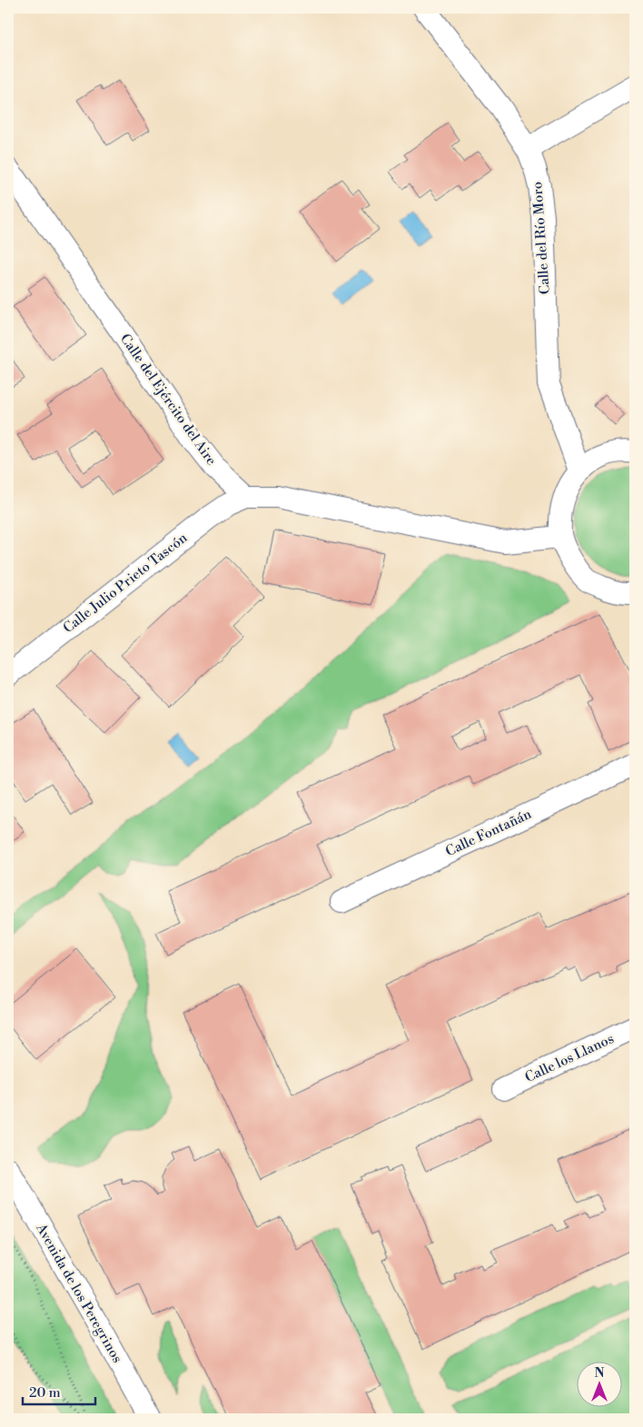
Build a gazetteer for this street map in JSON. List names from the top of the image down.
{
  "streets": {
    "street": [
      "Calle del Río Moro",
      "Calle del Ejército del Aire",
      "Calle Julio Prieto Tascón",
      "Calle Fontañán",
      "Calle los Llanos",
      "Avenida de los Peregrinos"
    ]
  },
  "crossings": [
    ["Calle del Ejército del Aire", "Calle Julio Prieto Tascón"]
  ],
  "scale_bar": "20 m",
  "north": "top"
}
